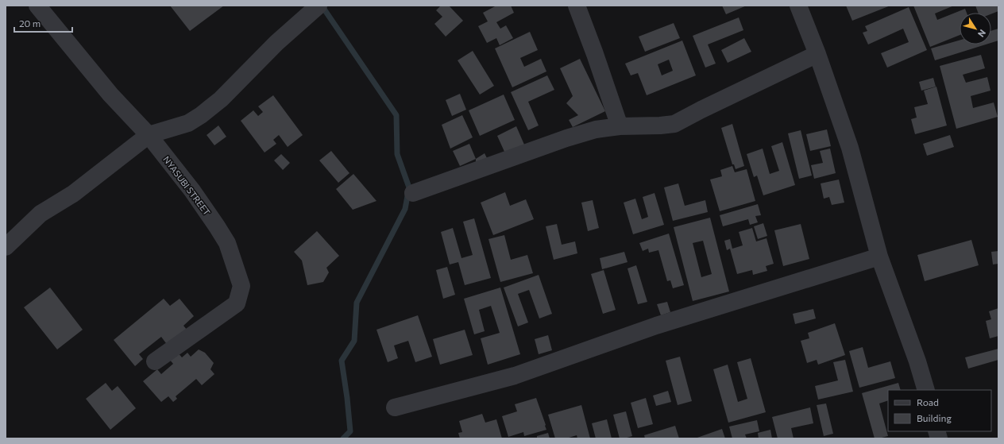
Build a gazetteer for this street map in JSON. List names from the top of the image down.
{
  "streets": {
    "street": ["NYASUBI STREET"]
  },
  "legend": ["Road", "Building"],
  "scale_bar": "20 m",
  "north": "bottom right"
}
